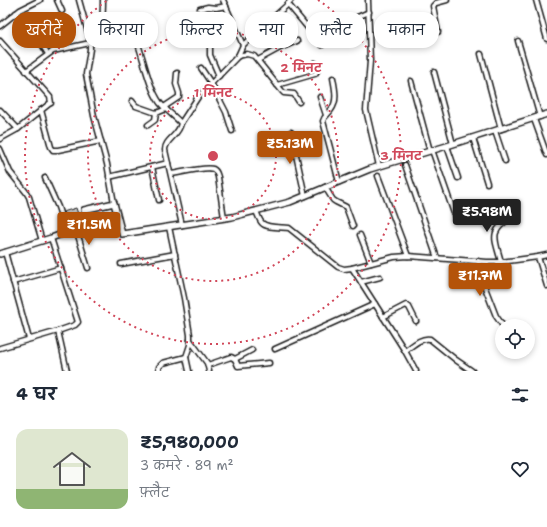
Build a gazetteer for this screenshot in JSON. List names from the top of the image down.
{
  "page": {
    "chip": [
      "खरीदें",
      "किराया",
      "फ़िल्टर",
      "नया",
      "फ़्लैट",
      "मकान"
    ],
    "price": [
      "₹5.13M",
      "₹5.98M",
      "₹11.5M",
      "₹11.7M"
    ],
    "heading": "4 घर",
    "list": [
      {
        "name": "₹5,980,000",
        "note": "3 कमरे · 89 m² · फ़्लैट"
      }
    ]
  },
  "rings": ["2 मिनट", "1 मिनट", "3 मिनट"]
}
